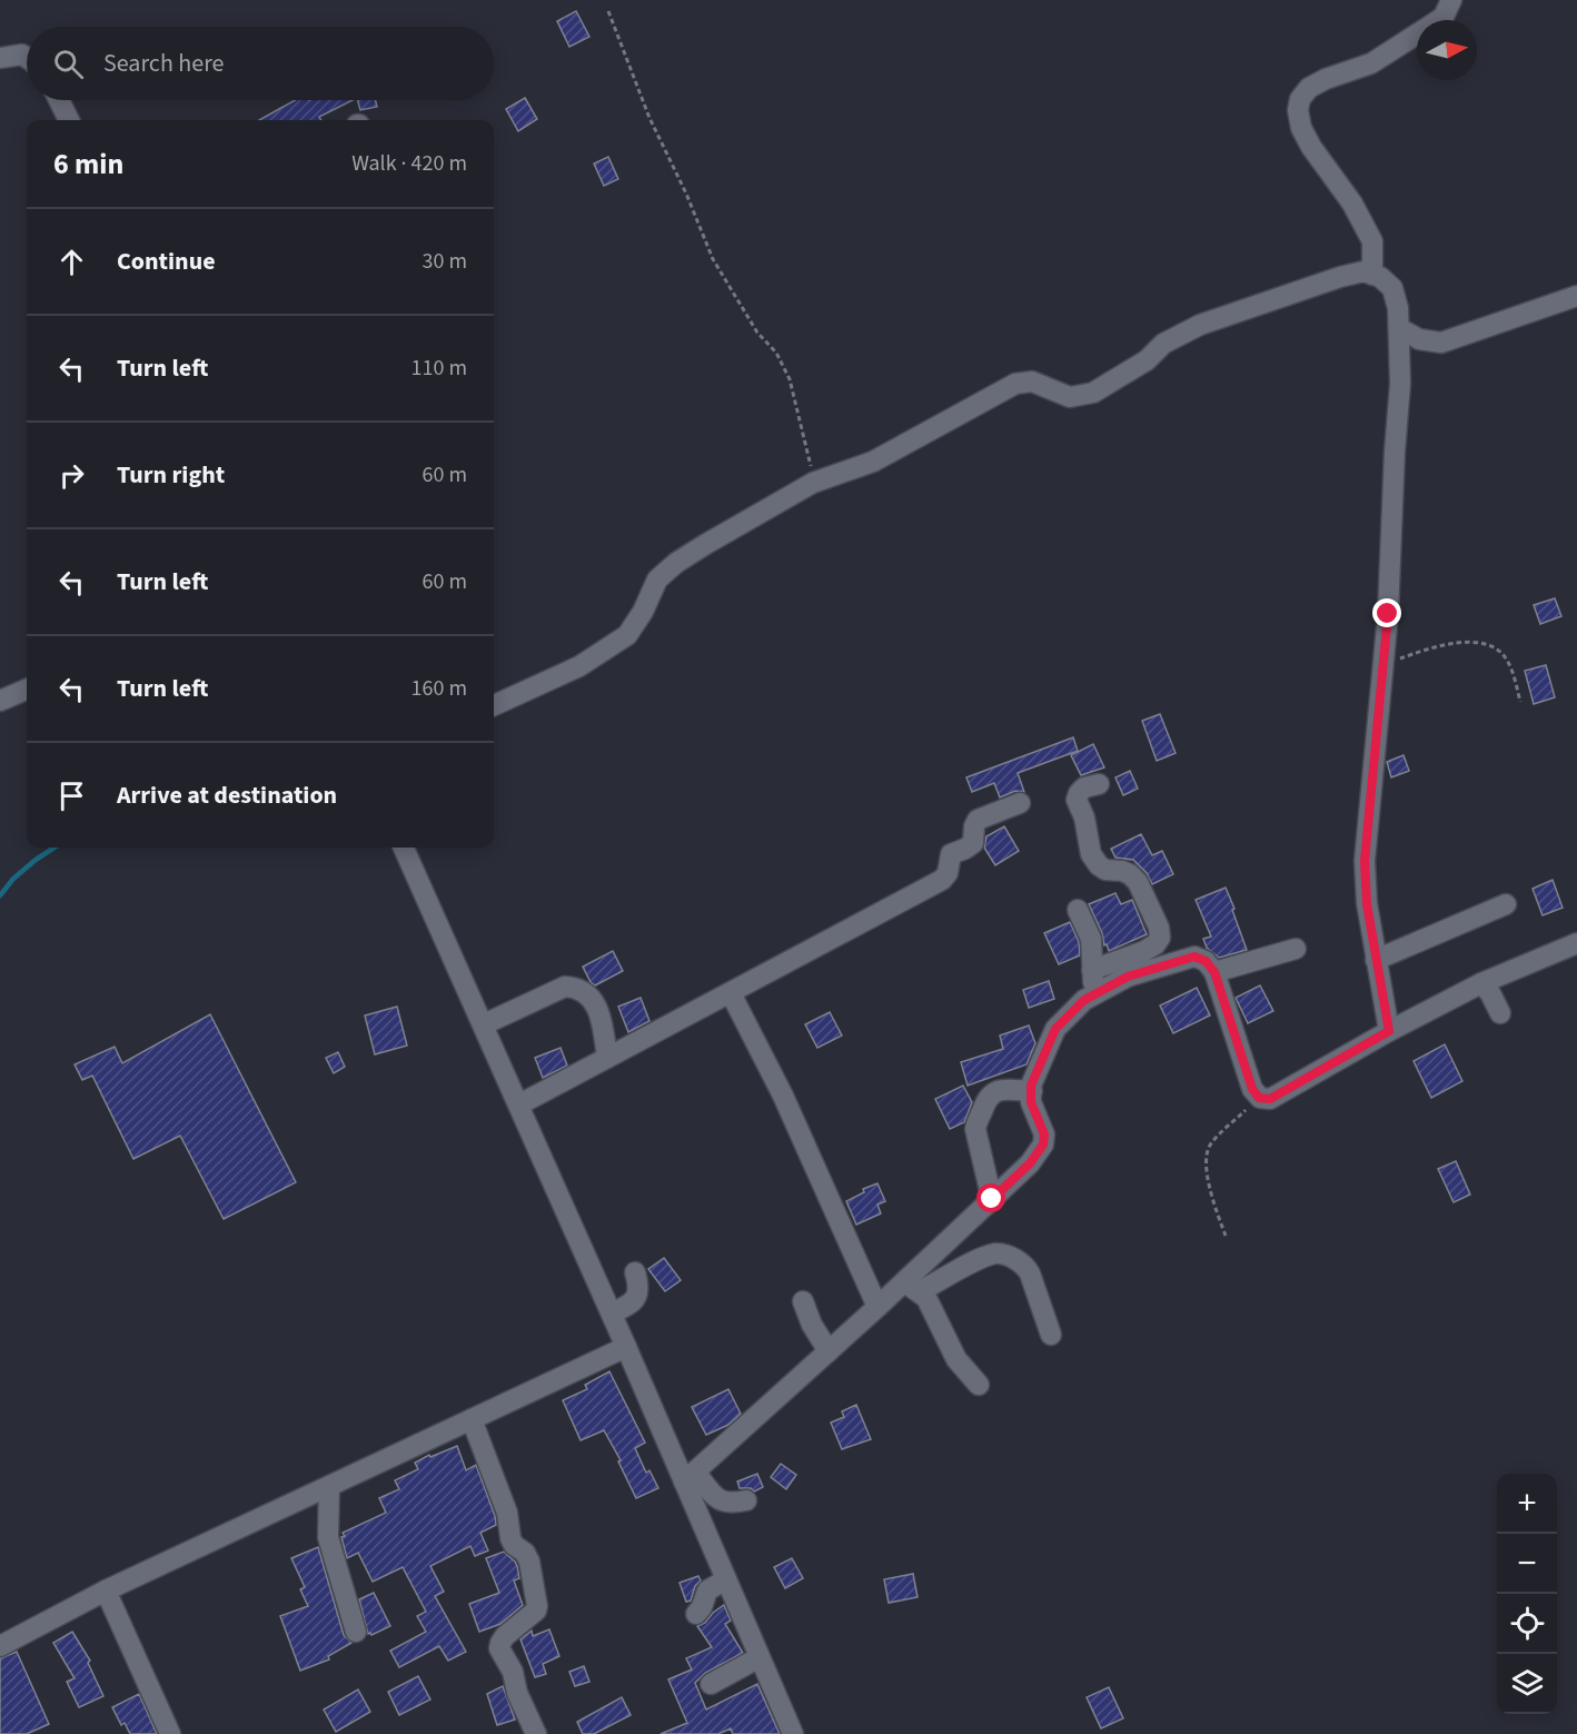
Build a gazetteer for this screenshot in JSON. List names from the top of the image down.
{
  "north": "right",
  "page": {
    "search": "Search here",
    "heading": ["6 min", "Walk · 420 m"],
    "list": [
      ["Continue", "30 m"],
      ["Turn left", "110 m"],
      ["Turn right", "60 m"],
      ["Turn left", "60 m"],
      ["Turn left", "160 m"],
      "Arrive at destination"
    ],
    "map_buttons": ["+", "−"]
  }
}
